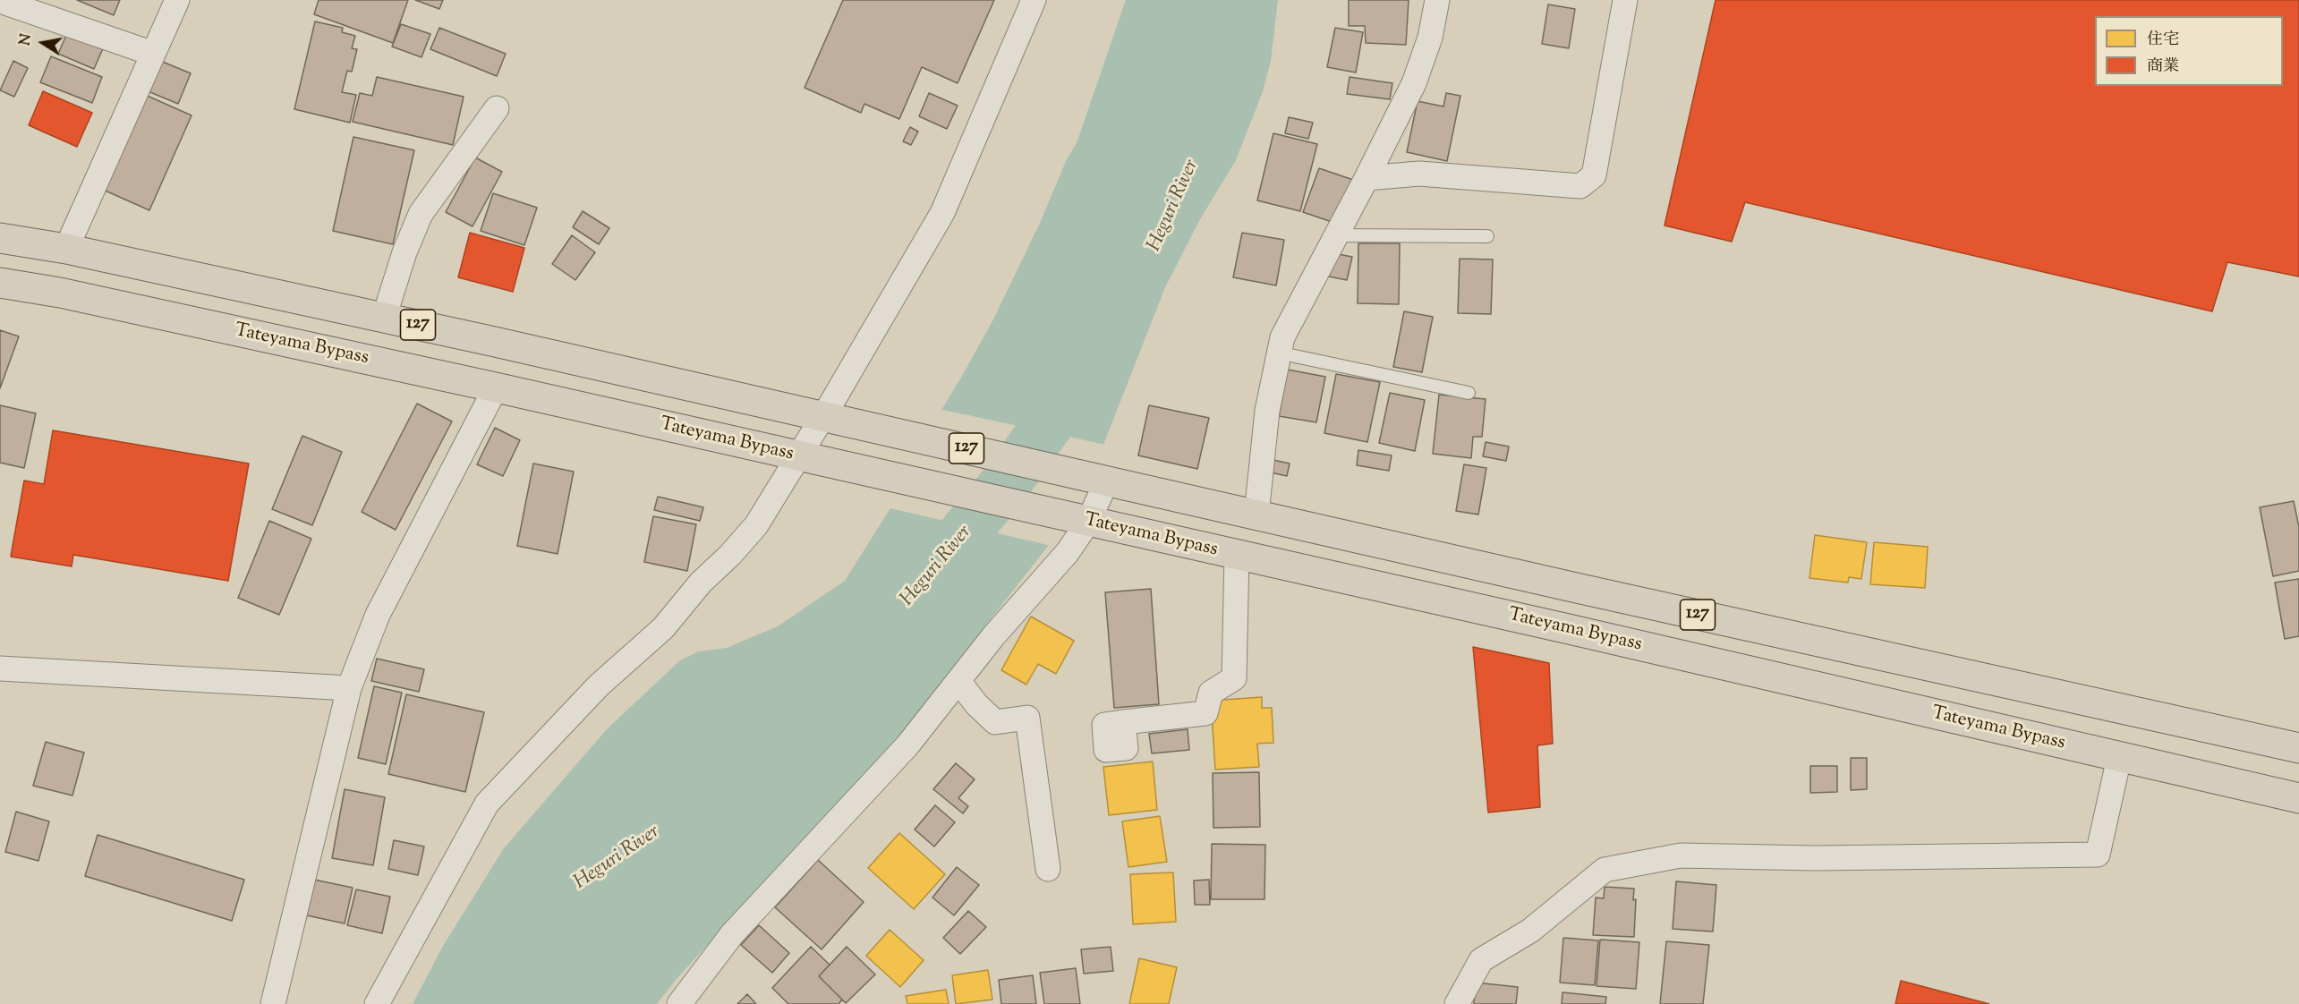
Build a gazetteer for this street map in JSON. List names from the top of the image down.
{
  "streets": {
    "highway": ["127", "Tateyama Bypass"]
  },
  "water": ["Heguri River"],
  "legend": ["住宅", "商業"],
  "north": "left"
}
